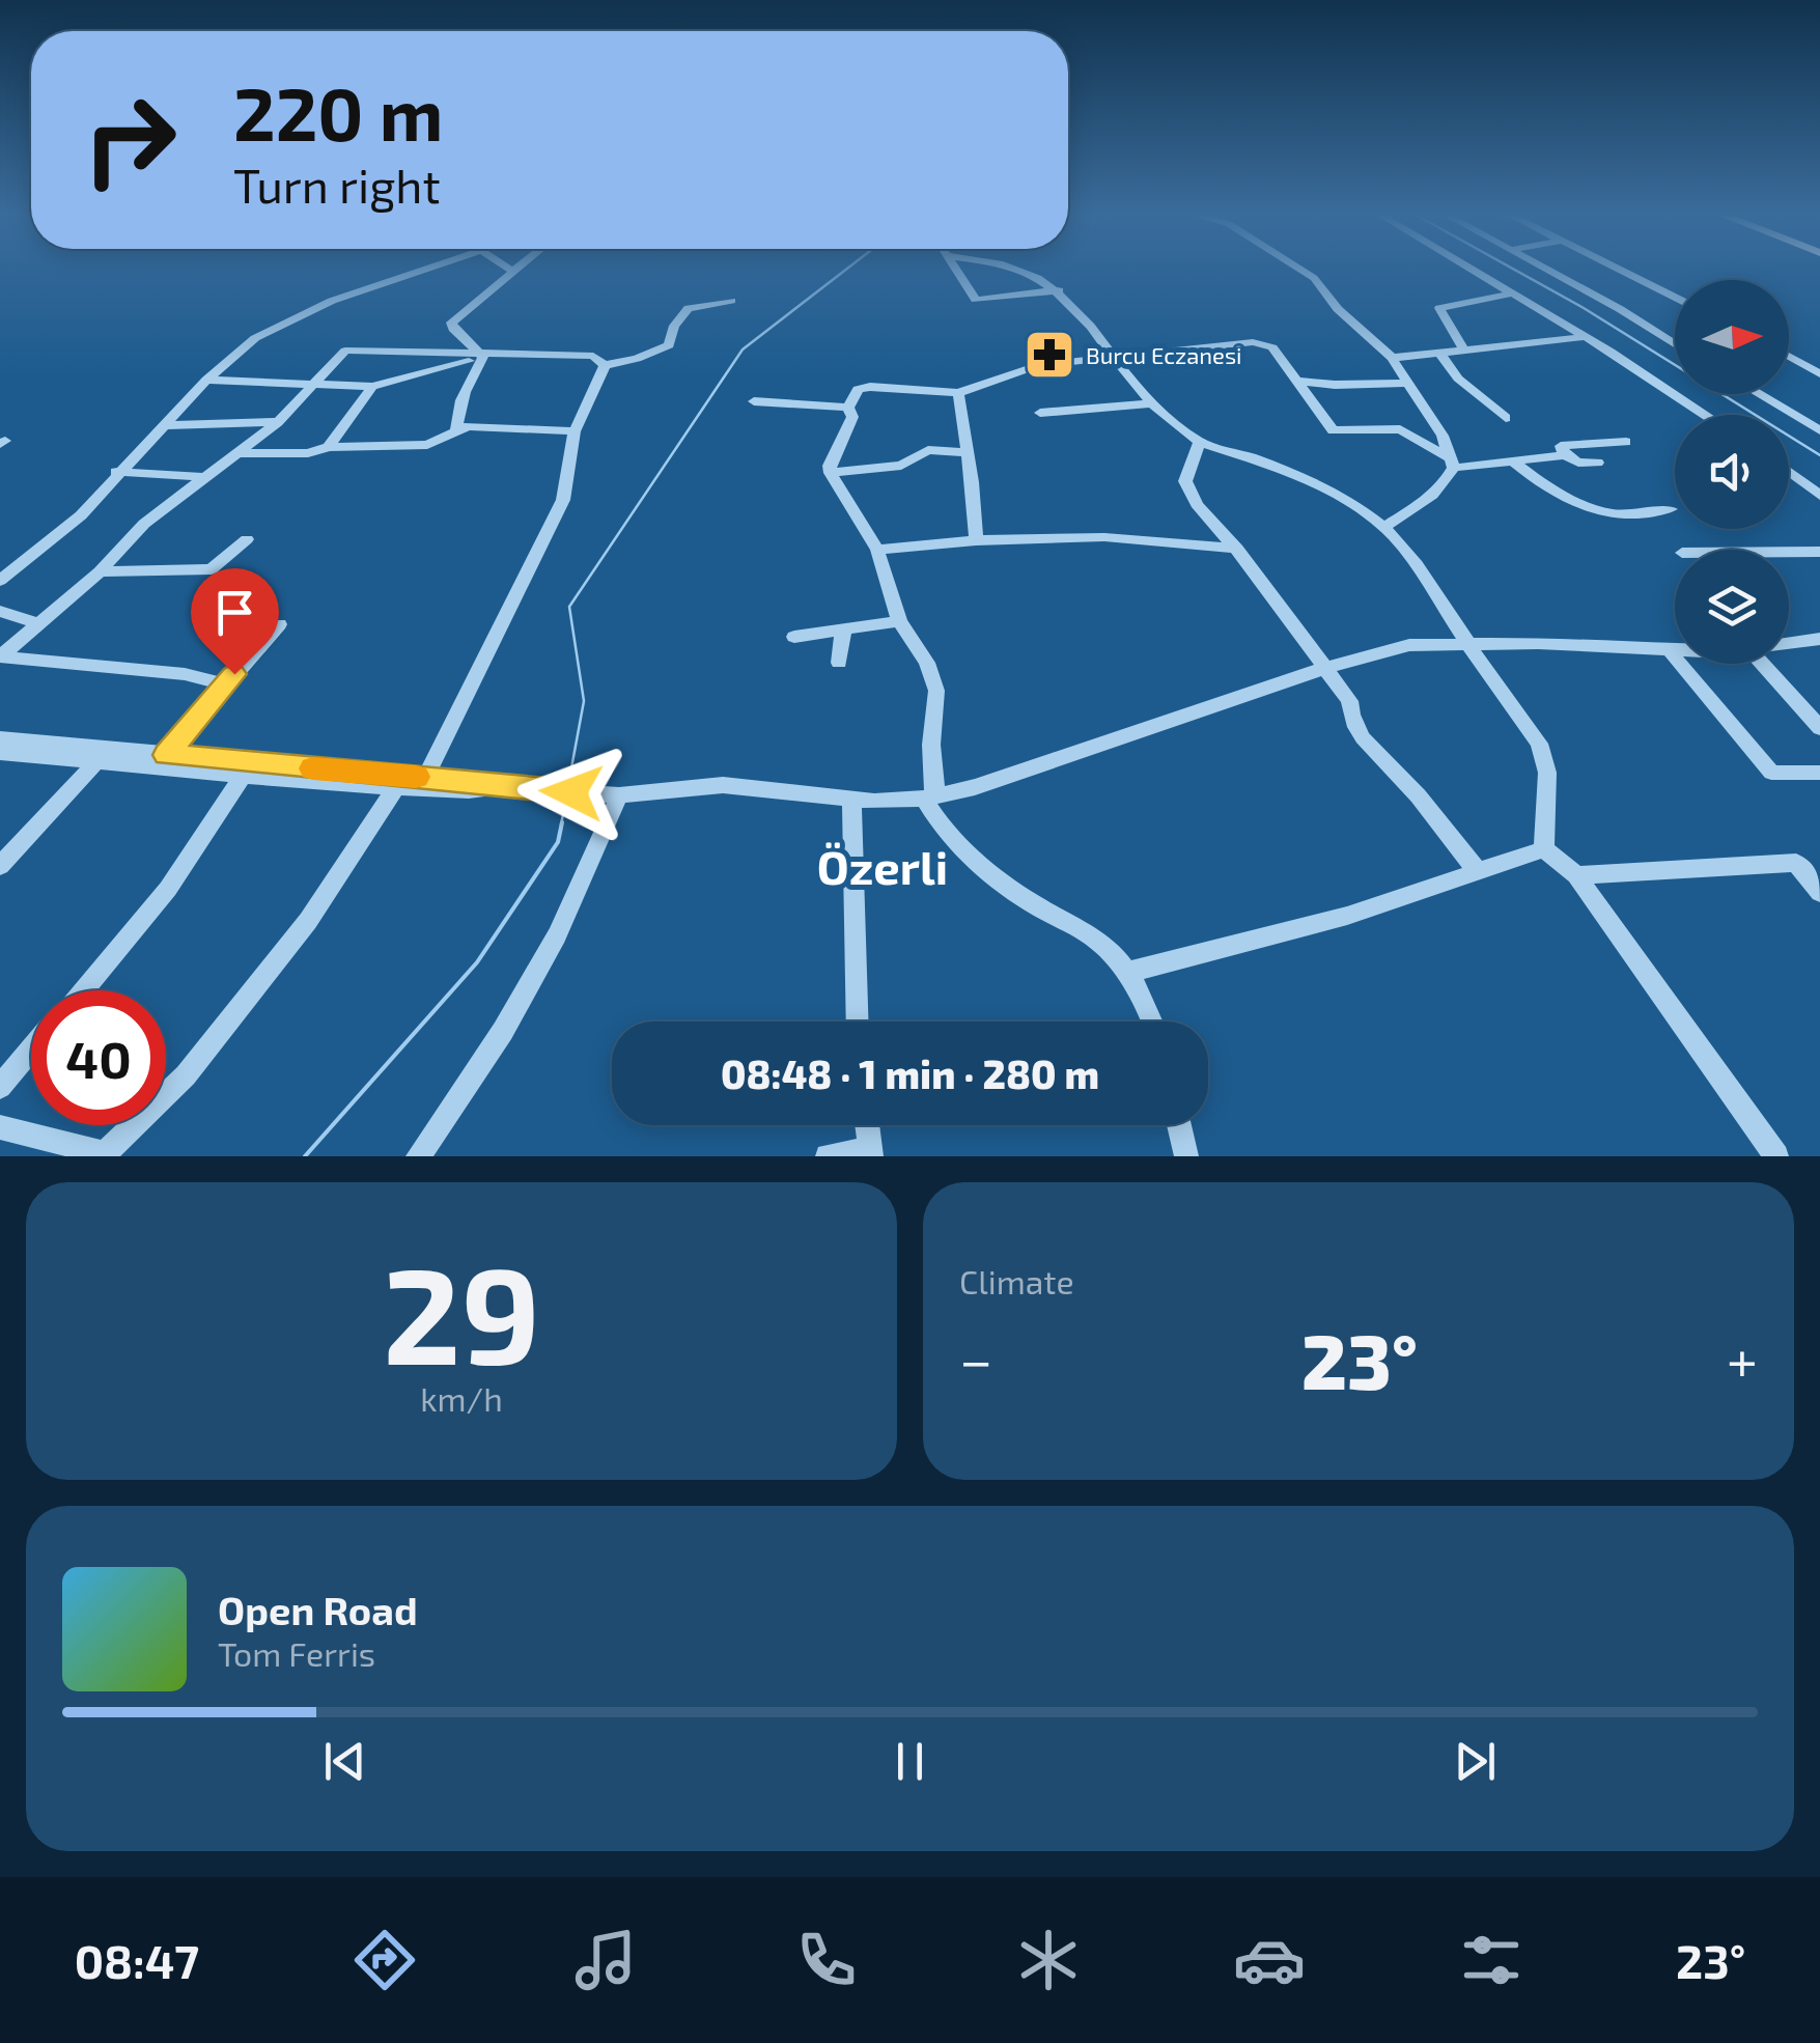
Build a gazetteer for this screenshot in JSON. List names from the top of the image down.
{
  "districts": ["Özerli"],
  "places": {
    "pharmacy": ["Burcu Eczanesi"]
  },
  "north": "right",
  "page": {
    "turn": ["220 m", "Turn right"],
    "limit": "40",
    "trip": "08:48 · 1 min · 280 m",
    "tile": [
      ["29", "km/h"],
      "Climate"
    ],
    "heat": ["−", "23°", "+"],
    "song": ["Open Road", "Tom Ferris"],
    "tabs": ["08:47", "23°"]
  }
}
